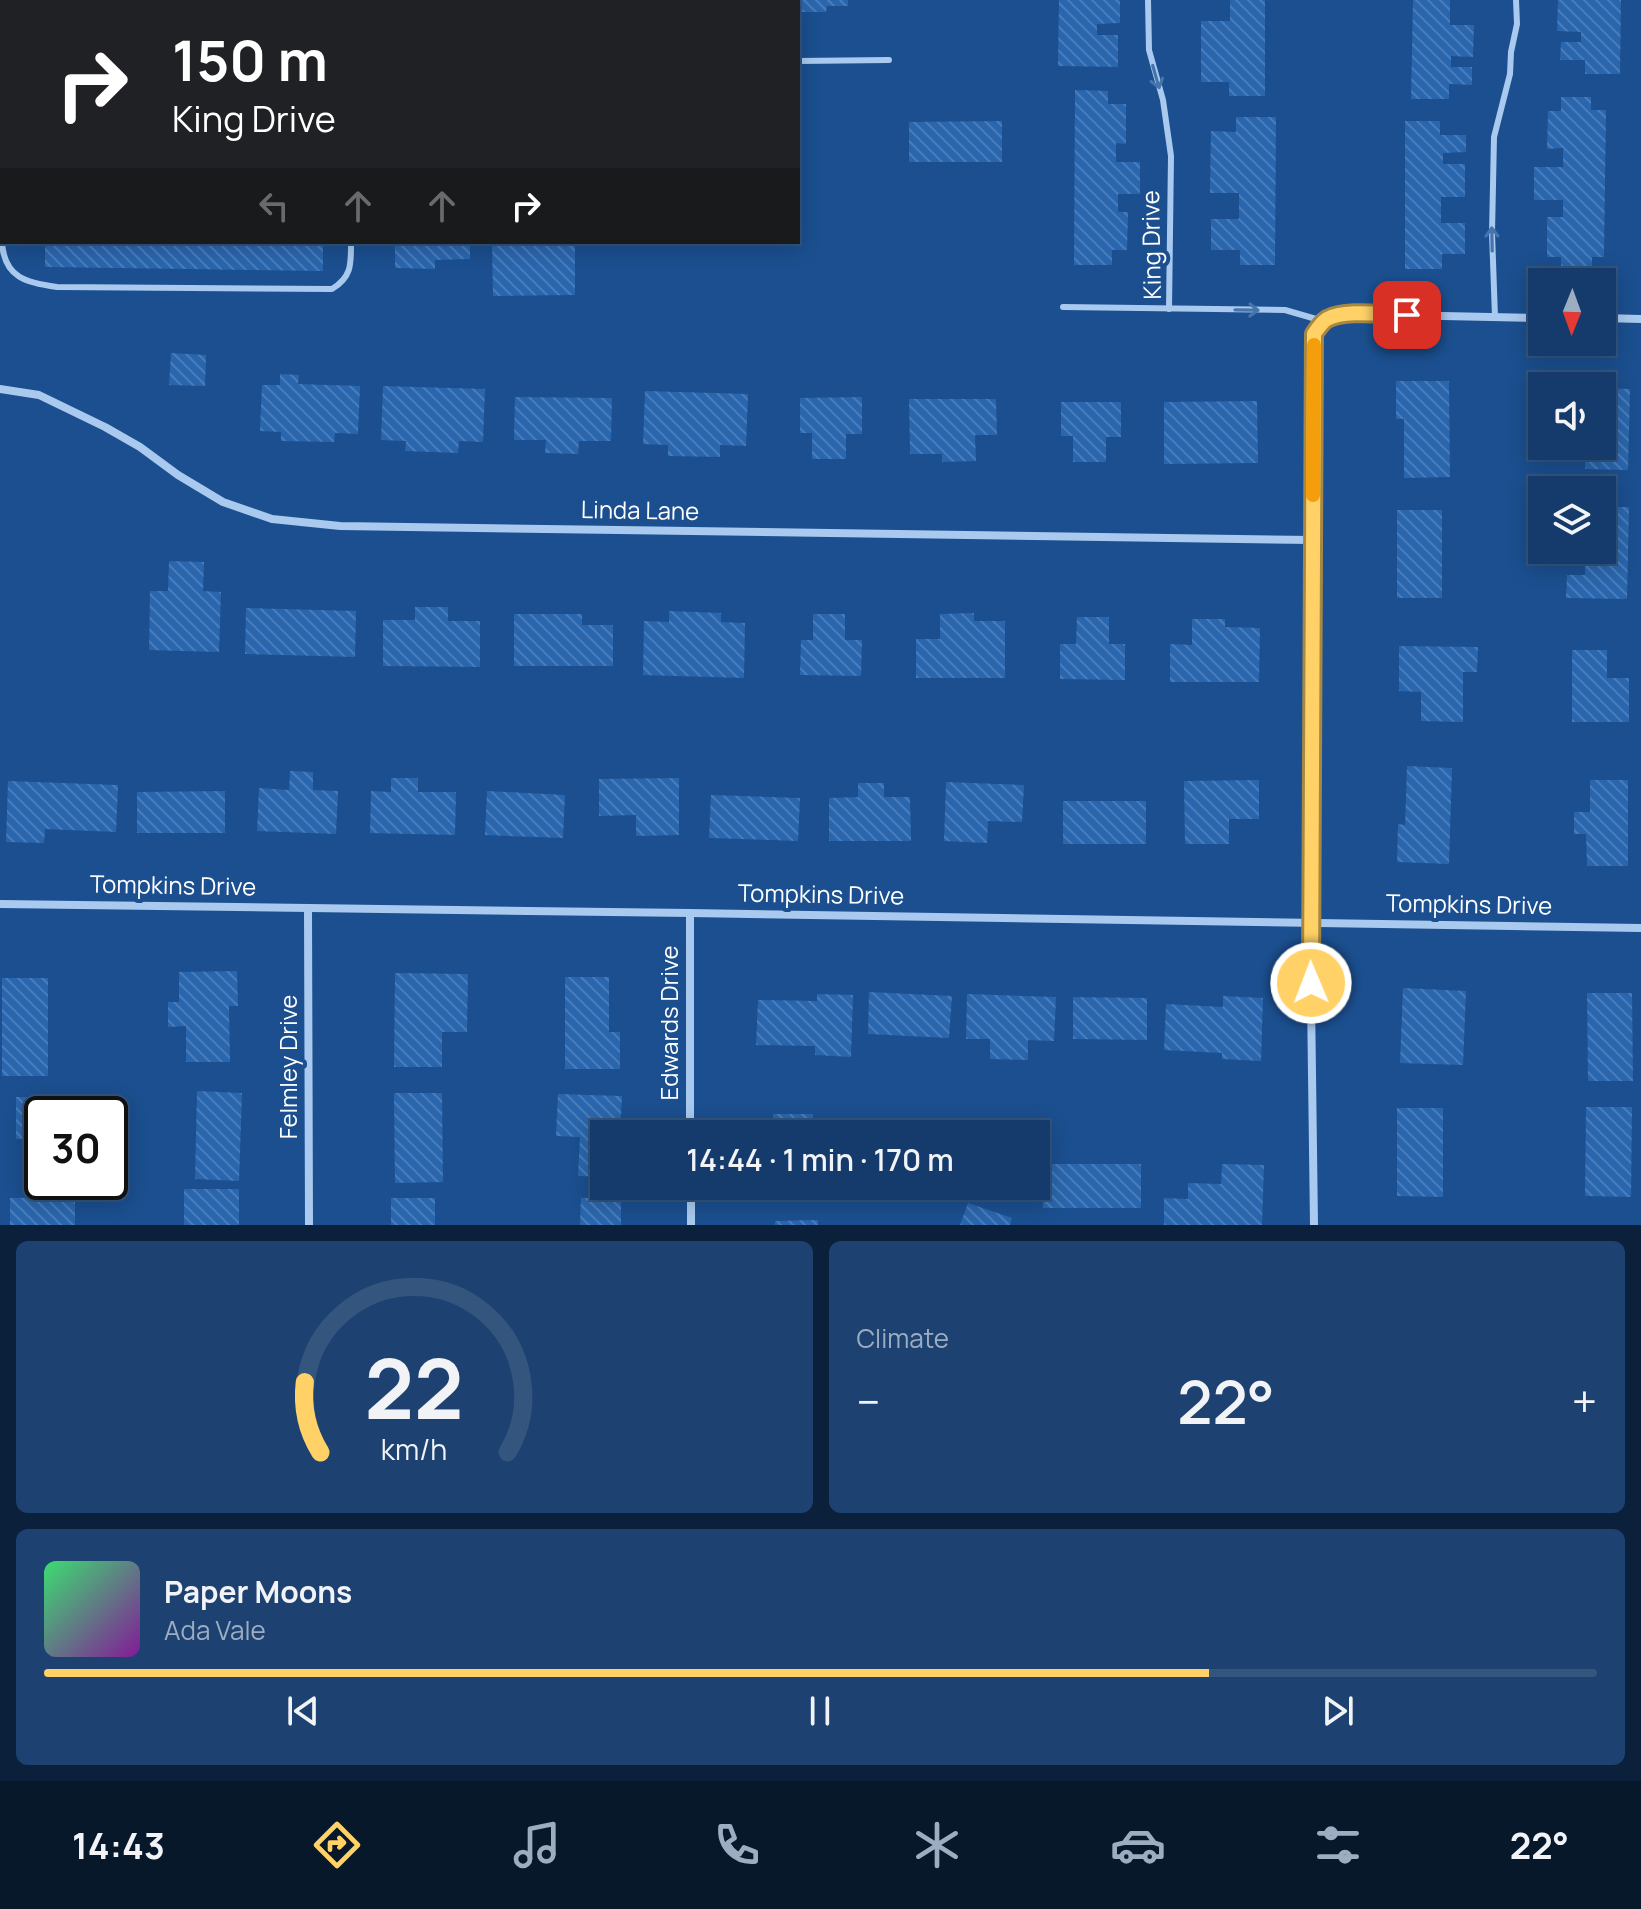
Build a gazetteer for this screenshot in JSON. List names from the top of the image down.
{
  "streets": {
    "street": [
      "King Drive",
      "Linda Lane",
      "Tompkins Drive",
      "Edwards Drive",
      "Felmley Drive"
    ]
  },
  "crossings": [
    ["Tompkins Drive", "Edwards Drive"],
    ["Tompkins Drive", "Felmley Drive"]
  ],
  "north": "bottom",
  "page": {
    "turn": ["150 m", "King Drive"],
    "limit": "30",
    "trip": "14:44 · 1 min · 170 m",
    "tile": "Climate",
    "heat": ["−", "22°", "+"],
    "song": ["Paper Moons", "Ada Vale"],
    "tabs": ["14:43", "22°"],
    "gauge": ["22", "km/h"]
  }
}
